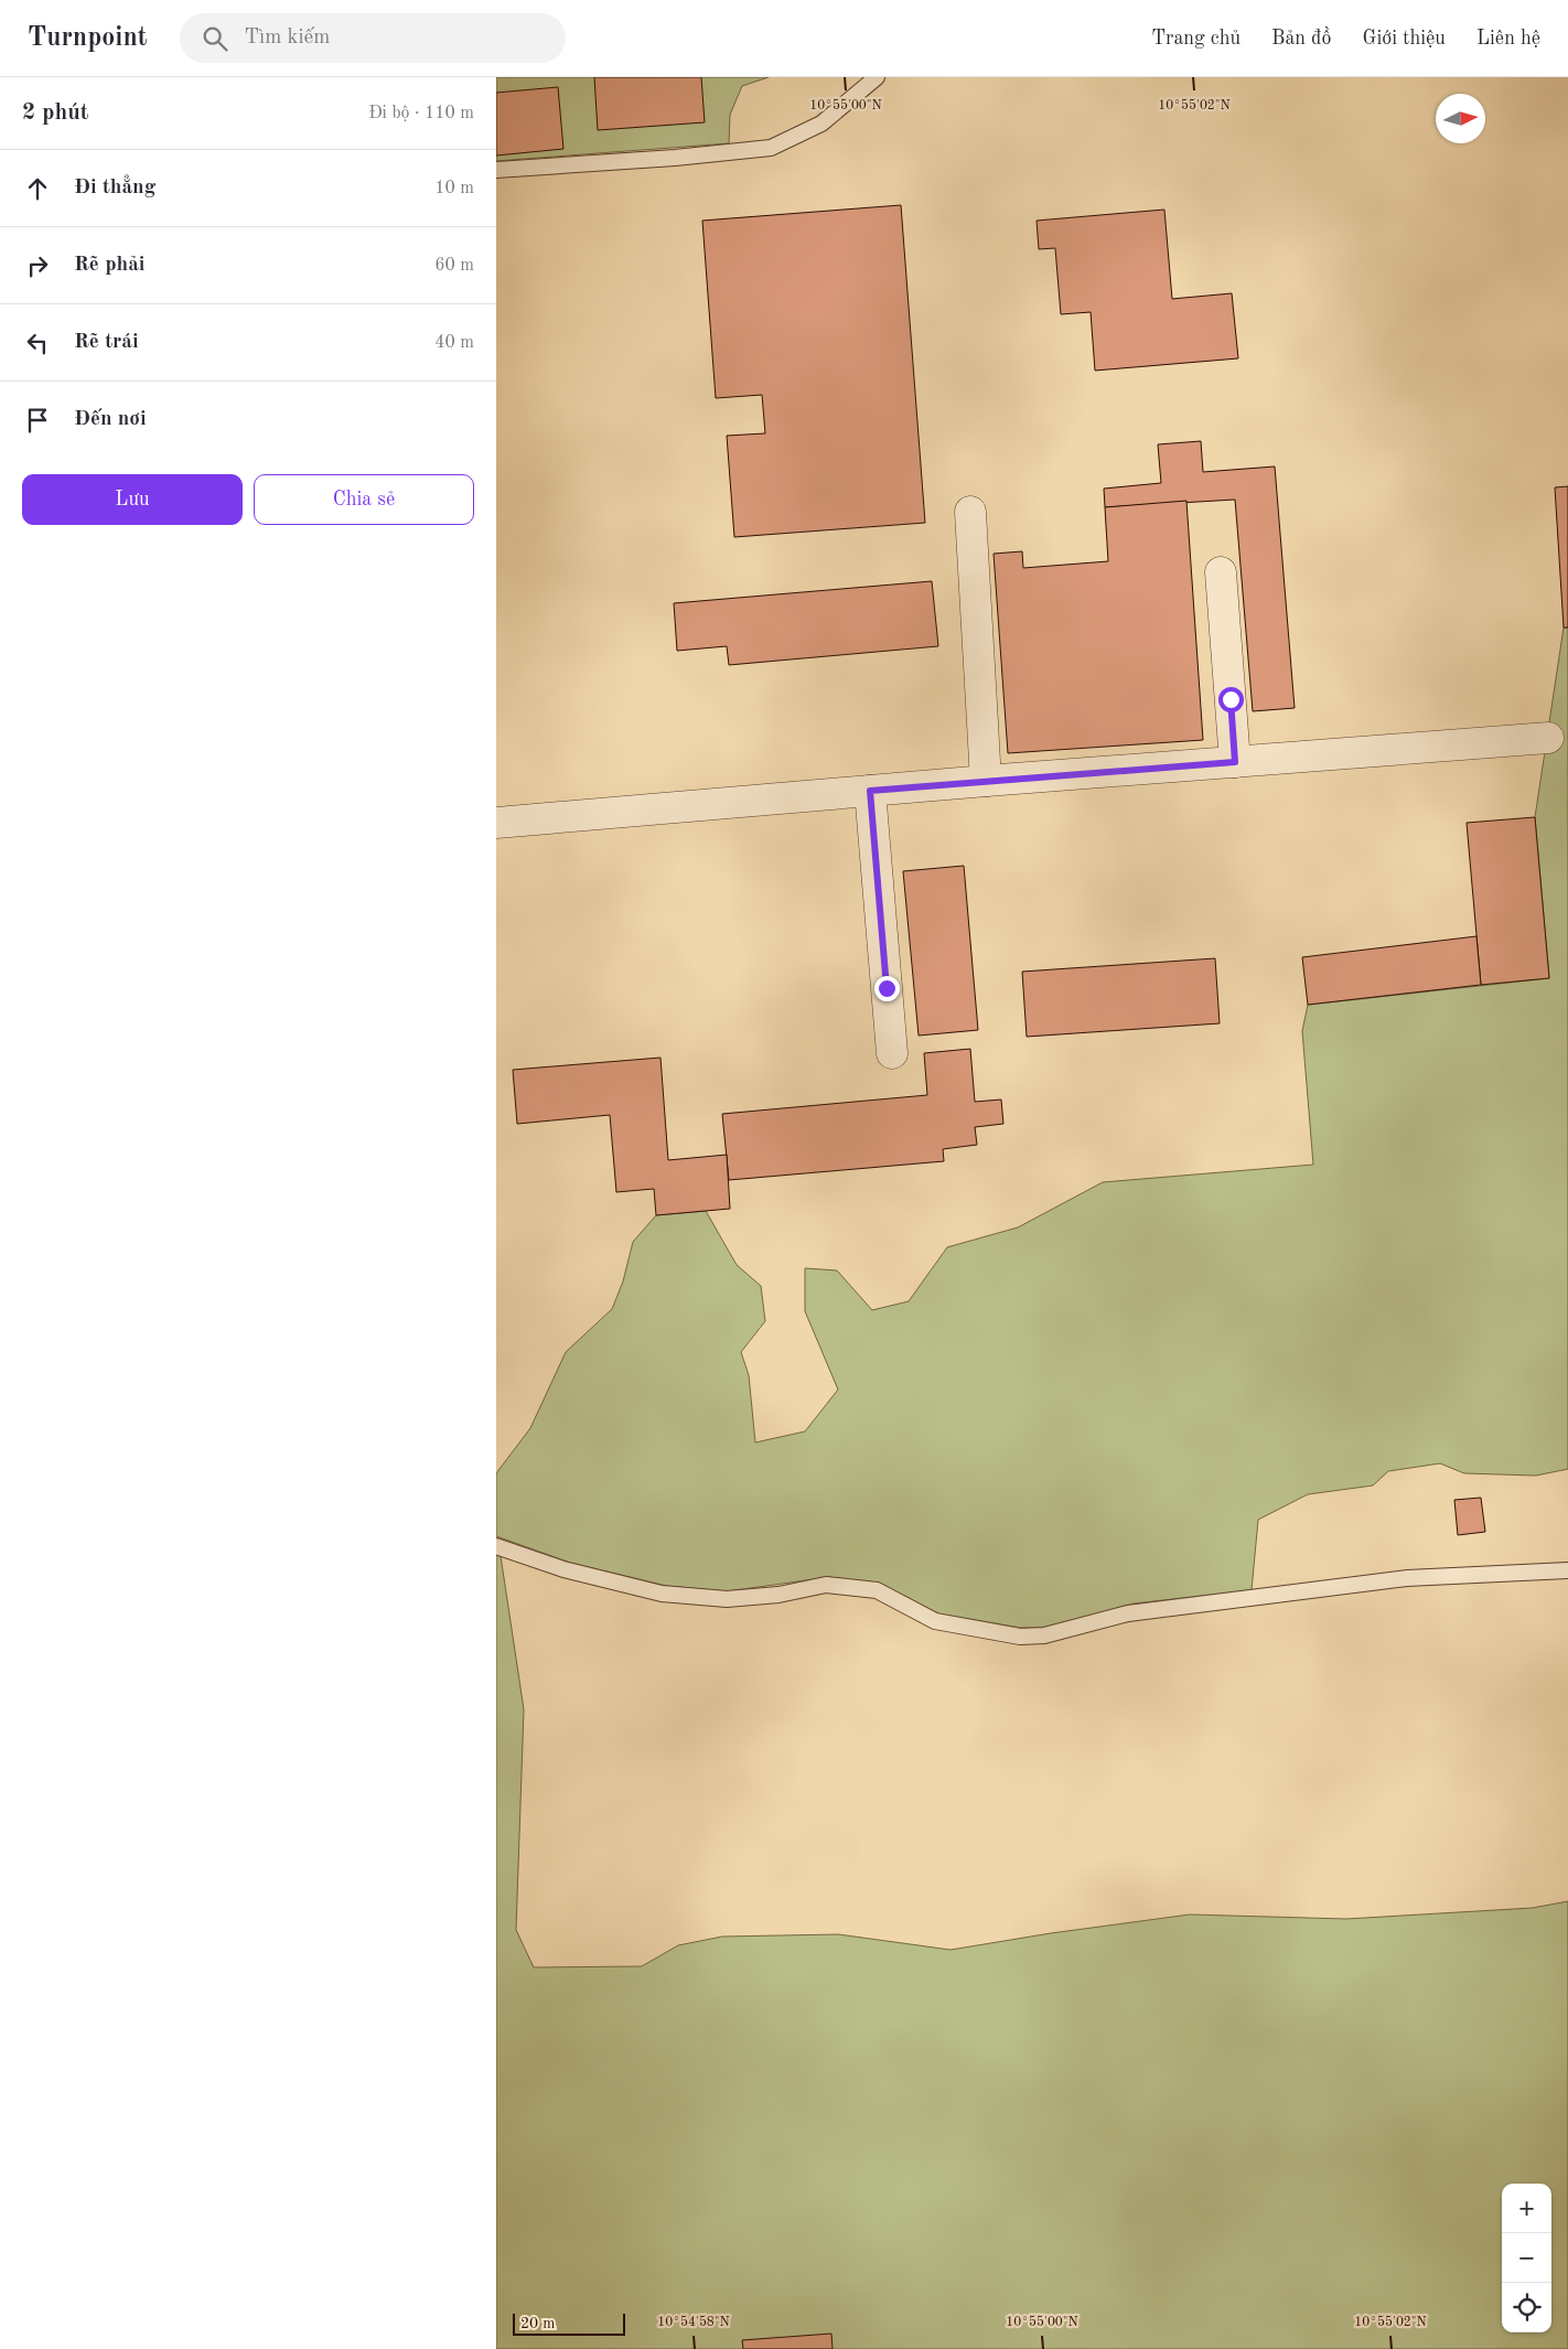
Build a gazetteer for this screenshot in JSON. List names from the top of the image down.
{
  "scale_bar": "20 m",
  "north": "right",
  "page": {
    "header": "Turnpoint",
    "search": "Tìm kiếm",
    "nav": [
      "Trang chủ",
      "Bản đồ",
      "Giới thiệu",
      "Liên hệ"
    ],
    "heading": ["2 phút", "Đi bộ · 110 m"],
    "list": [
      ["Đi thẳng", "10 m"],
      ["Rẽ phải", "60 m"],
      ["Rẽ trái", "40 m"],
      "Đến nơi"
    ],
    "buttons": ["Lưu", "Chia sẻ"],
    "map_buttons": ["+", "−"],
    "scale": "20 m"
  },
  "coordinates": ["10°55'00\"N", "10°55'02\"N", "10°54'58\"N"]
}
